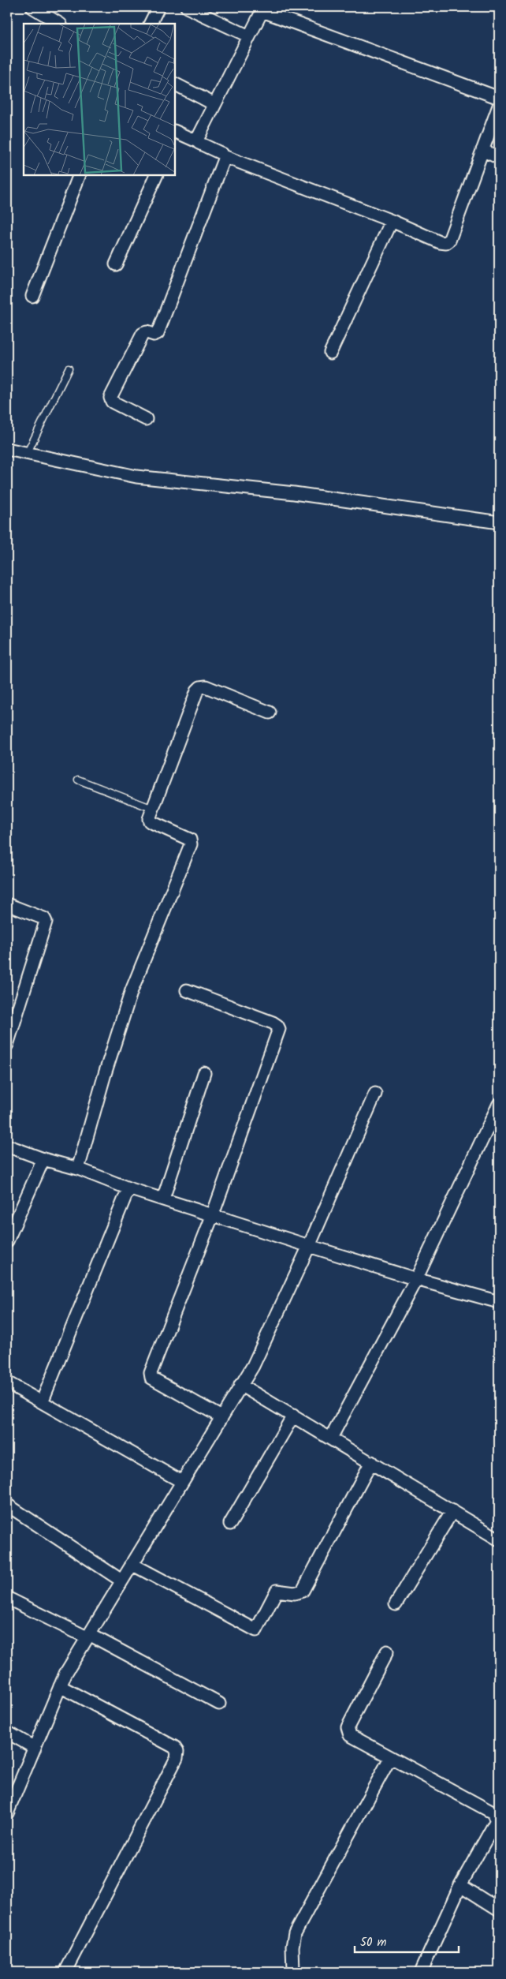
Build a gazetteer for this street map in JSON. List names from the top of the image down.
{
  "scale_bar": "50 m"
}
